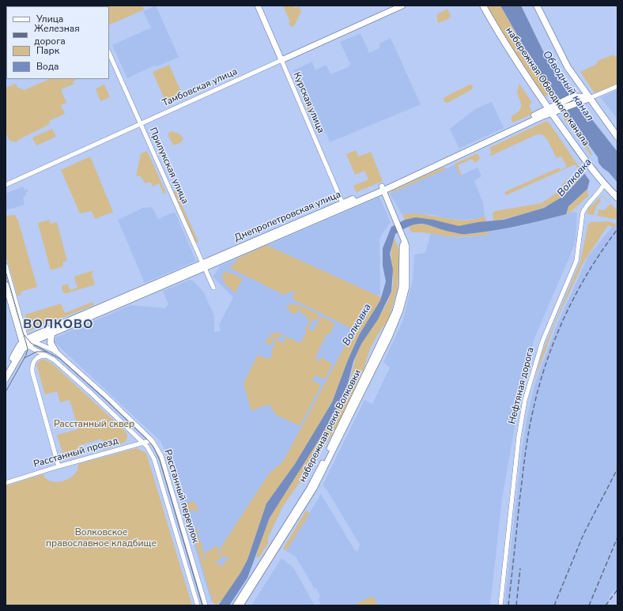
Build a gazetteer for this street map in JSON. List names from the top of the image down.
{
  "streets": {
    "main road": ["набережная Обводного канала", "Днепропетровская улица"],
    "street": [
      "Тамбовская улица",
      "Курская улица",
      "Прилукская улица",
      "Нефтяная дорога",
      "набережная реки Волковки",
      "Расстанный проезд",
      "Расстанный переулок"
    ]
  },
  "crossings": [
    ["набережная Обводного канала", "Днепропетровская улица"],
    ["набережная Обводного канала", "Нефтяная дорога"],
    ["Тамбовская улица", "Курская улица"],
    ["Тамбовская улица", "Прилукская улица"],
    ["Курская улица", "Днепропетровская улица"],
    ["Прилукская улица", "Днепропетровская улица"],
    ["Днепропетровская улица", "набережная реки Волковки"],
    ["Днепропетровская улица", "Расстанный переулок"],
    ["Расстанный проезд", "Расстанный переулок"]
  ],
  "districts": ["ВОЛКОВО"],
  "water": ["Обводный канал", "Волковка"],
  "parks": ["Расстанный сквер", "Волковское православное кладбище"],
  "legend": [
    "Улица",
    "Железная дорога",
    "Парк",
    "Вода"
  ]
}
